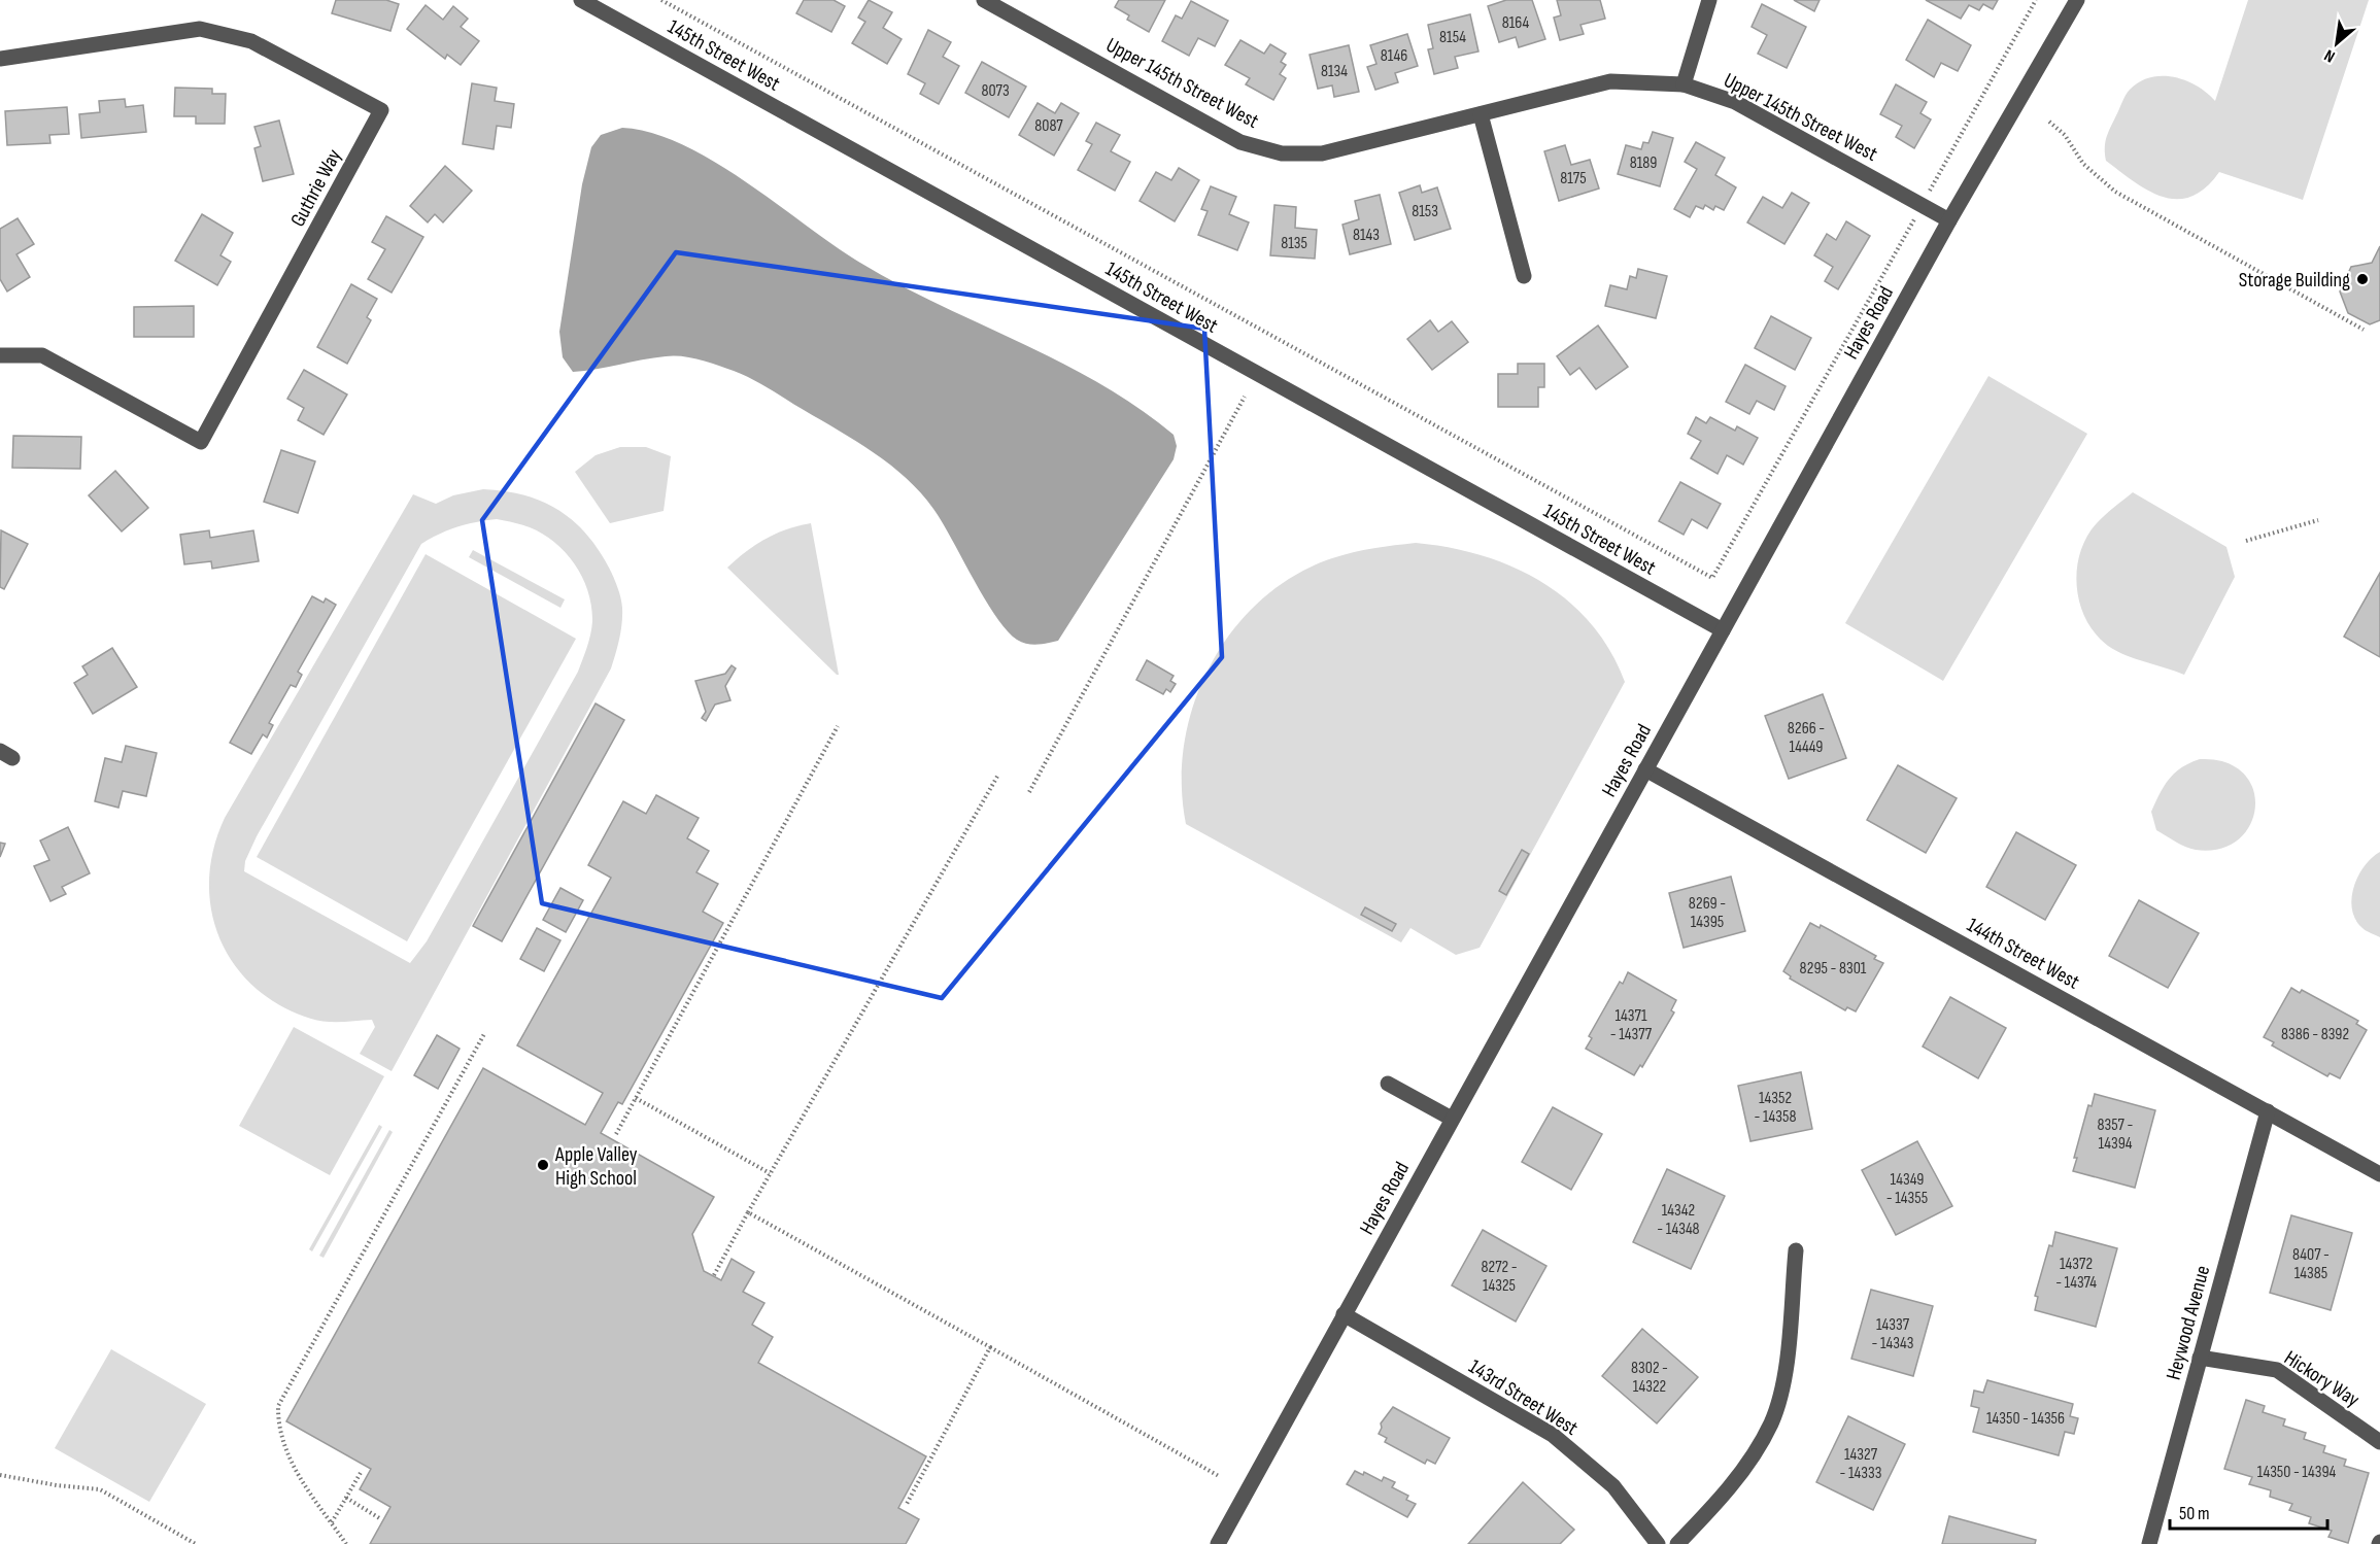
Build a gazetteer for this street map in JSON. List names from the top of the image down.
{
  "streets": {
    "street": [
      "145th Street West",
      "Upper 145th Street West",
      "Guthrie Way",
      "Hayes Road",
      "144th Street West",
      "Heywood Avenue",
      "Hickory Way",
      "143rd Street West"
    ]
  },
  "crossings": [
    ["145th Street West", "Hayes Road"],
    ["Upper 145th Street West", "Hayes Road"],
    ["Hayes Road", "144th Street West"],
    ["Hayes Road", "143rd Street West"],
    ["144th Street West", "Heywood Avenue"],
    ["Heywood Avenue", "Hickory Way"]
  ],
  "places": ["Storage Building", "Apple Valley High School"],
  "house_numbers": [
    "8164",
    "8154",
    "8146",
    "8134",
    "8073",
    "8087",
    "8189",
    "8175",
    "8153",
    "8143",
    "8135",
    "8266 - 14449",
    "8269 - 14395",
    "8295 - 8301",
    "14371 - 14377",
    "8386 - 8392",
    "14352 - 14358",
    "8357 - 14394",
    "14349 - 14355",
    "14342 - 14348",
    "8407 - 14385",
    "14372 - 14374",
    "8272 - 14325",
    "14337 - 14343",
    "8302 - 14322",
    "14350 - 14356",
    "14327 - 14333",
    "14350 - 14394"
  ],
  "scale_bar": "50 m",
  "north": "bottom left"
}
